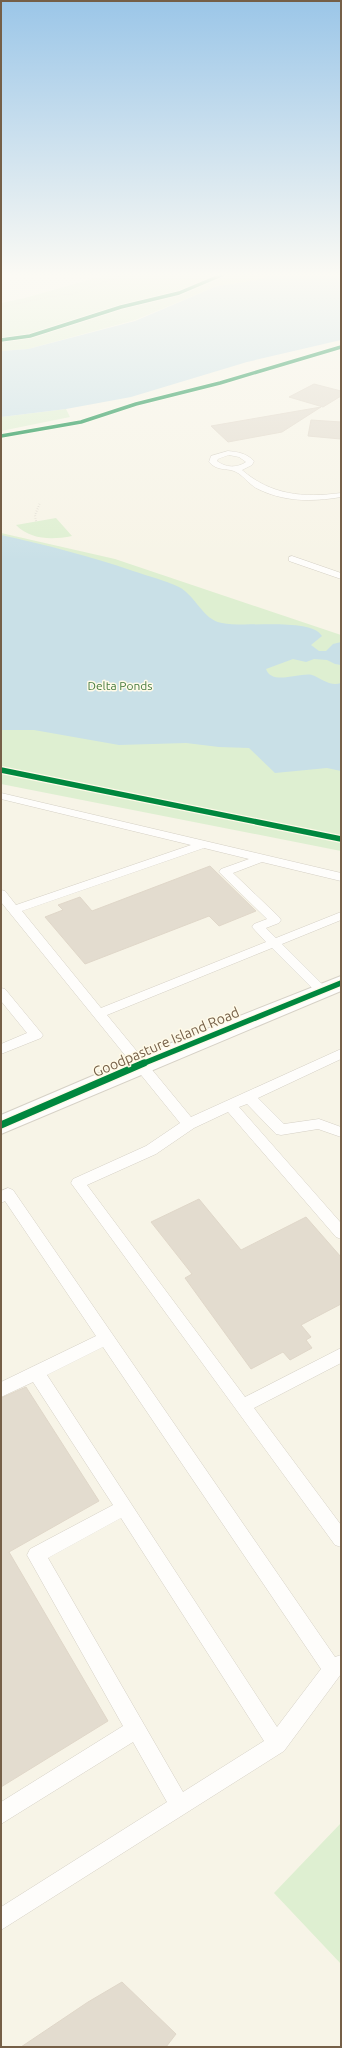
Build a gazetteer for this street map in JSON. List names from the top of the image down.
{
  "streets": {
    "main road": ["Goodpasture Island Road"]
  },
  "parks": ["Delta Ponds"]
}
